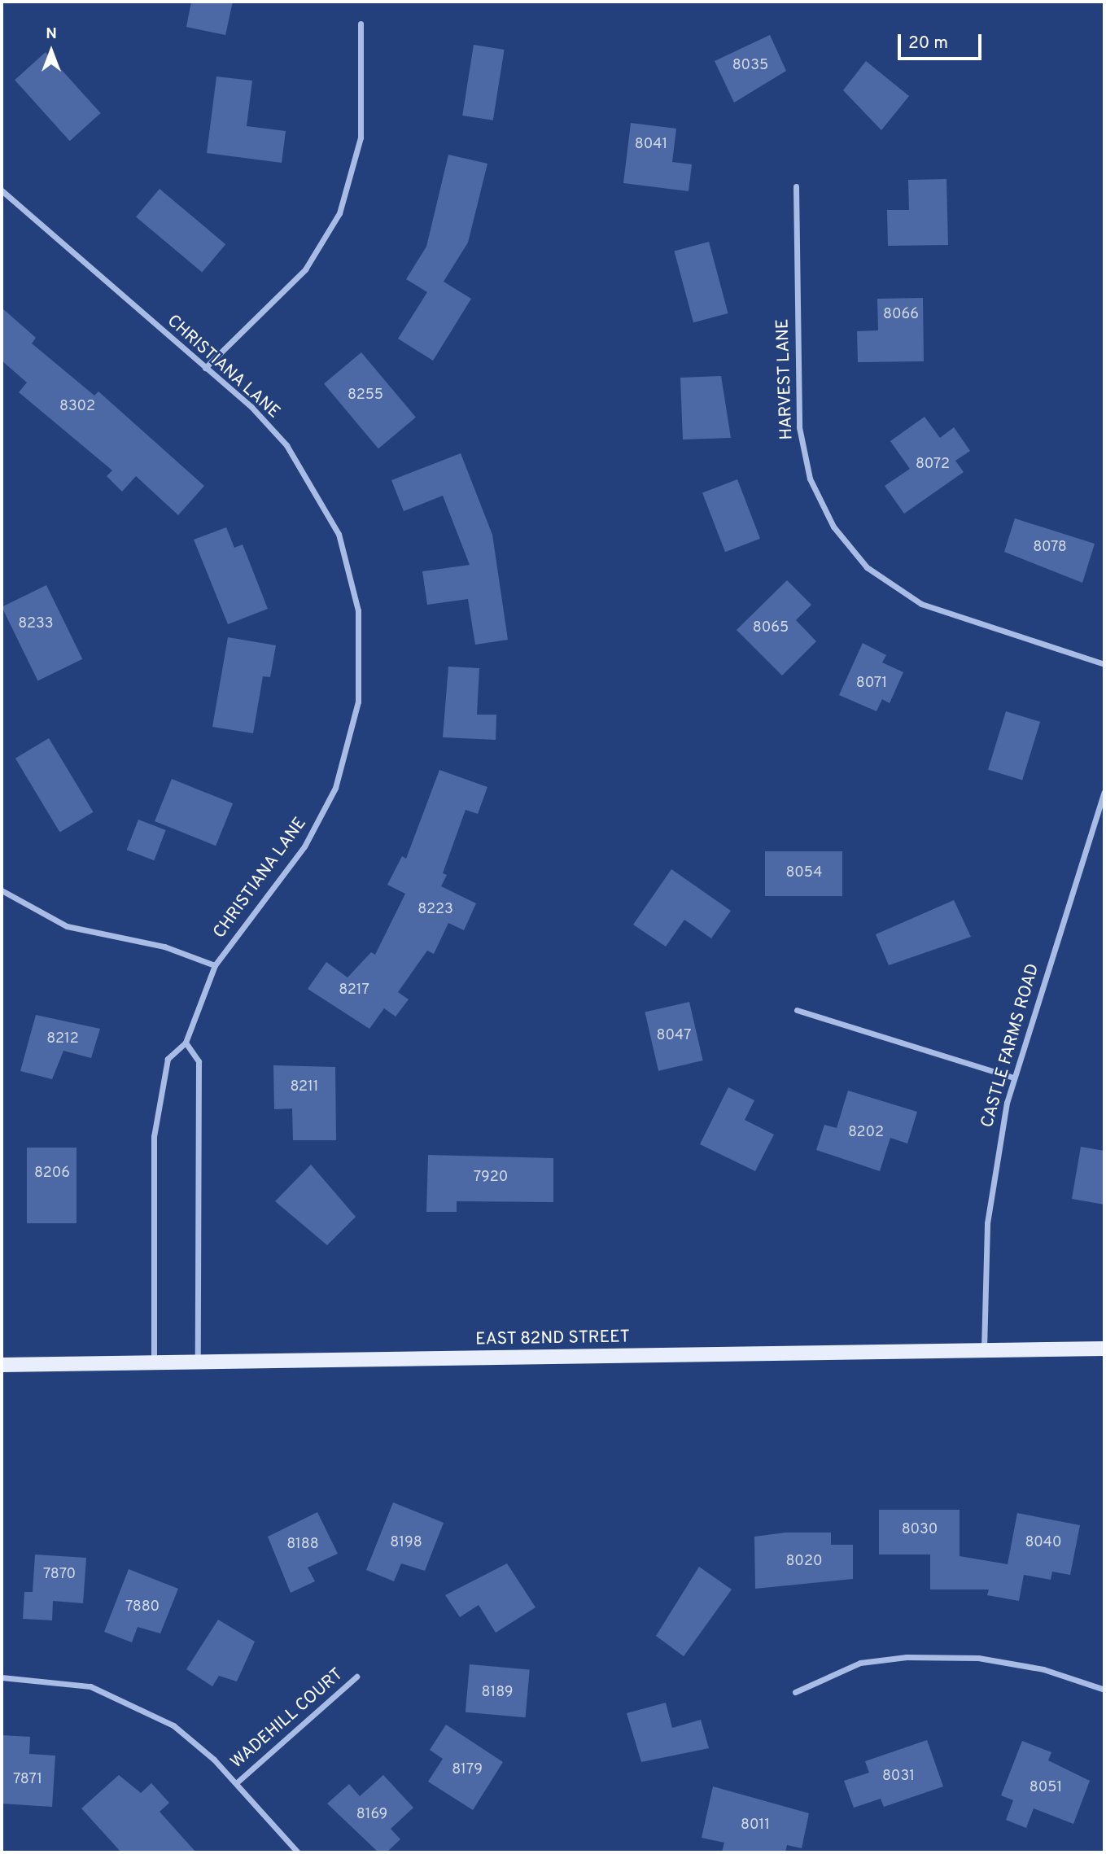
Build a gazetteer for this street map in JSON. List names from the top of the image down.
{
  "streets": {
    "main road": ["EAST 82ND STREET"],
    "street": [
      "CHRISTIANA LANE",
      "HARVEST LANE",
      "CASTLE FARMS ROAD",
      "WADEHILL COURT"
    ]
  },
  "crossings": [
    ["CHRISTIANA LANE", "EAST 82ND STREET"],
    ["CASTLE FARMS ROAD", "EAST 82ND STREET"]
  ],
  "house_numbers": [
    "8035",
    "8041",
    "8066",
    "8255",
    "8302",
    "8072",
    "8078",
    "8233",
    "8065",
    "8071",
    "8054",
    "8223",
    "8217",
    "8047",
    "8212",
    "8211",
    "8202",
    "8206",
    "7920",
    "8030",
    "8198",
    "8040",
    "8188",
    "8020",
    "7870",
    "7880",
    "8189",
    "8179",
    "8031",
    "7871",
    "8051",
    "8169",
    "8011"
  ],
  "scale_bar": "20 m",
  "north": "top"
}
